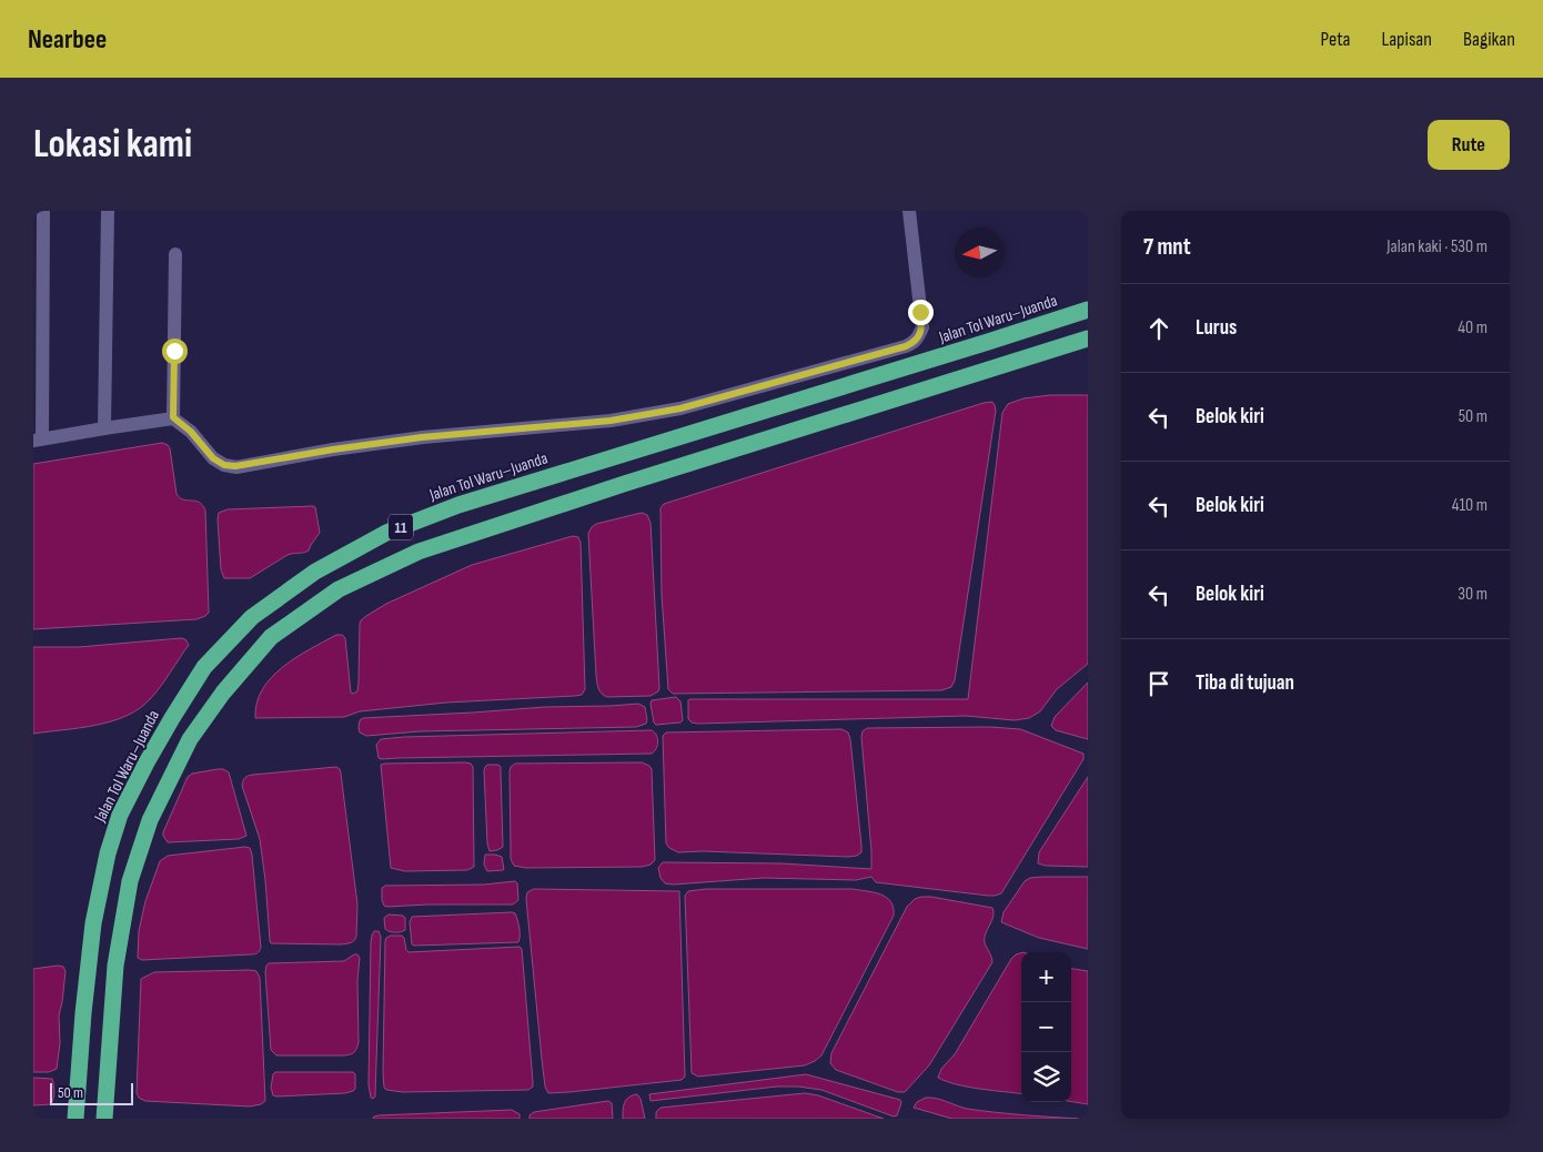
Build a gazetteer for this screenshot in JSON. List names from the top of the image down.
{
  "streets": {
    "highway": ["Jalan Tol Waru–Juanda", "11"]
  },
  "scale_bar": "50 m",
  "north": "left",
  "page": {
    "header": "Nearbee",
    "nav": ["Peta", "Lapisan", "Bagikan"],
    "buttons": "Rute",
    "title": "Lokasi kami",
    "heading": ["7 mnt", "Jalan kaki · 530 m"],
    "list": [
      ["Lurus", "40 m"],
      ["Belok kiri", "50 m"],
      ["Belok kiri", "410 m"],
      ["Belok kiri", "30 m"],
      "Tiba di tujuan"
    ],
    "map_buttons": ["+", "−"],
    "scale": "50 m"
  }
}
